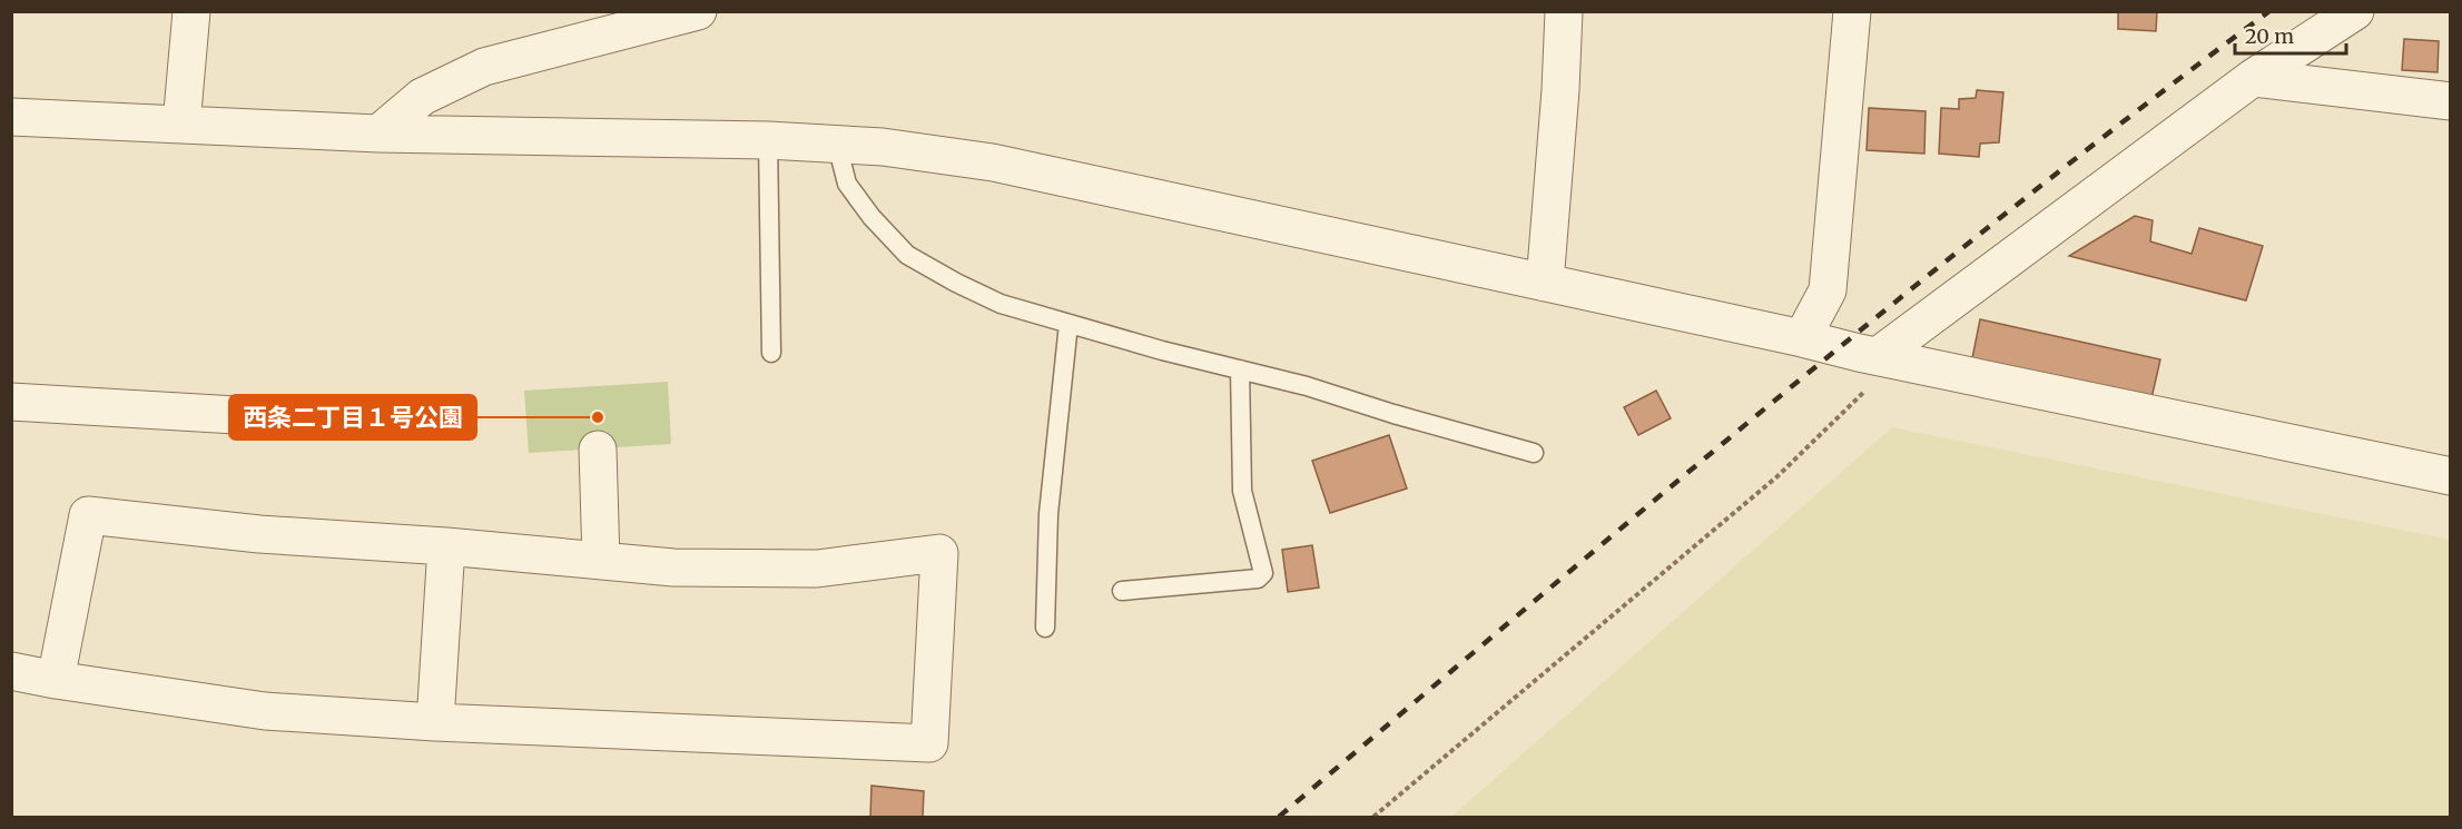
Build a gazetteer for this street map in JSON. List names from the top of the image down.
{
  "places": ["西条二丁目１号公園"],
  "scale_bar": "20 m"
}
